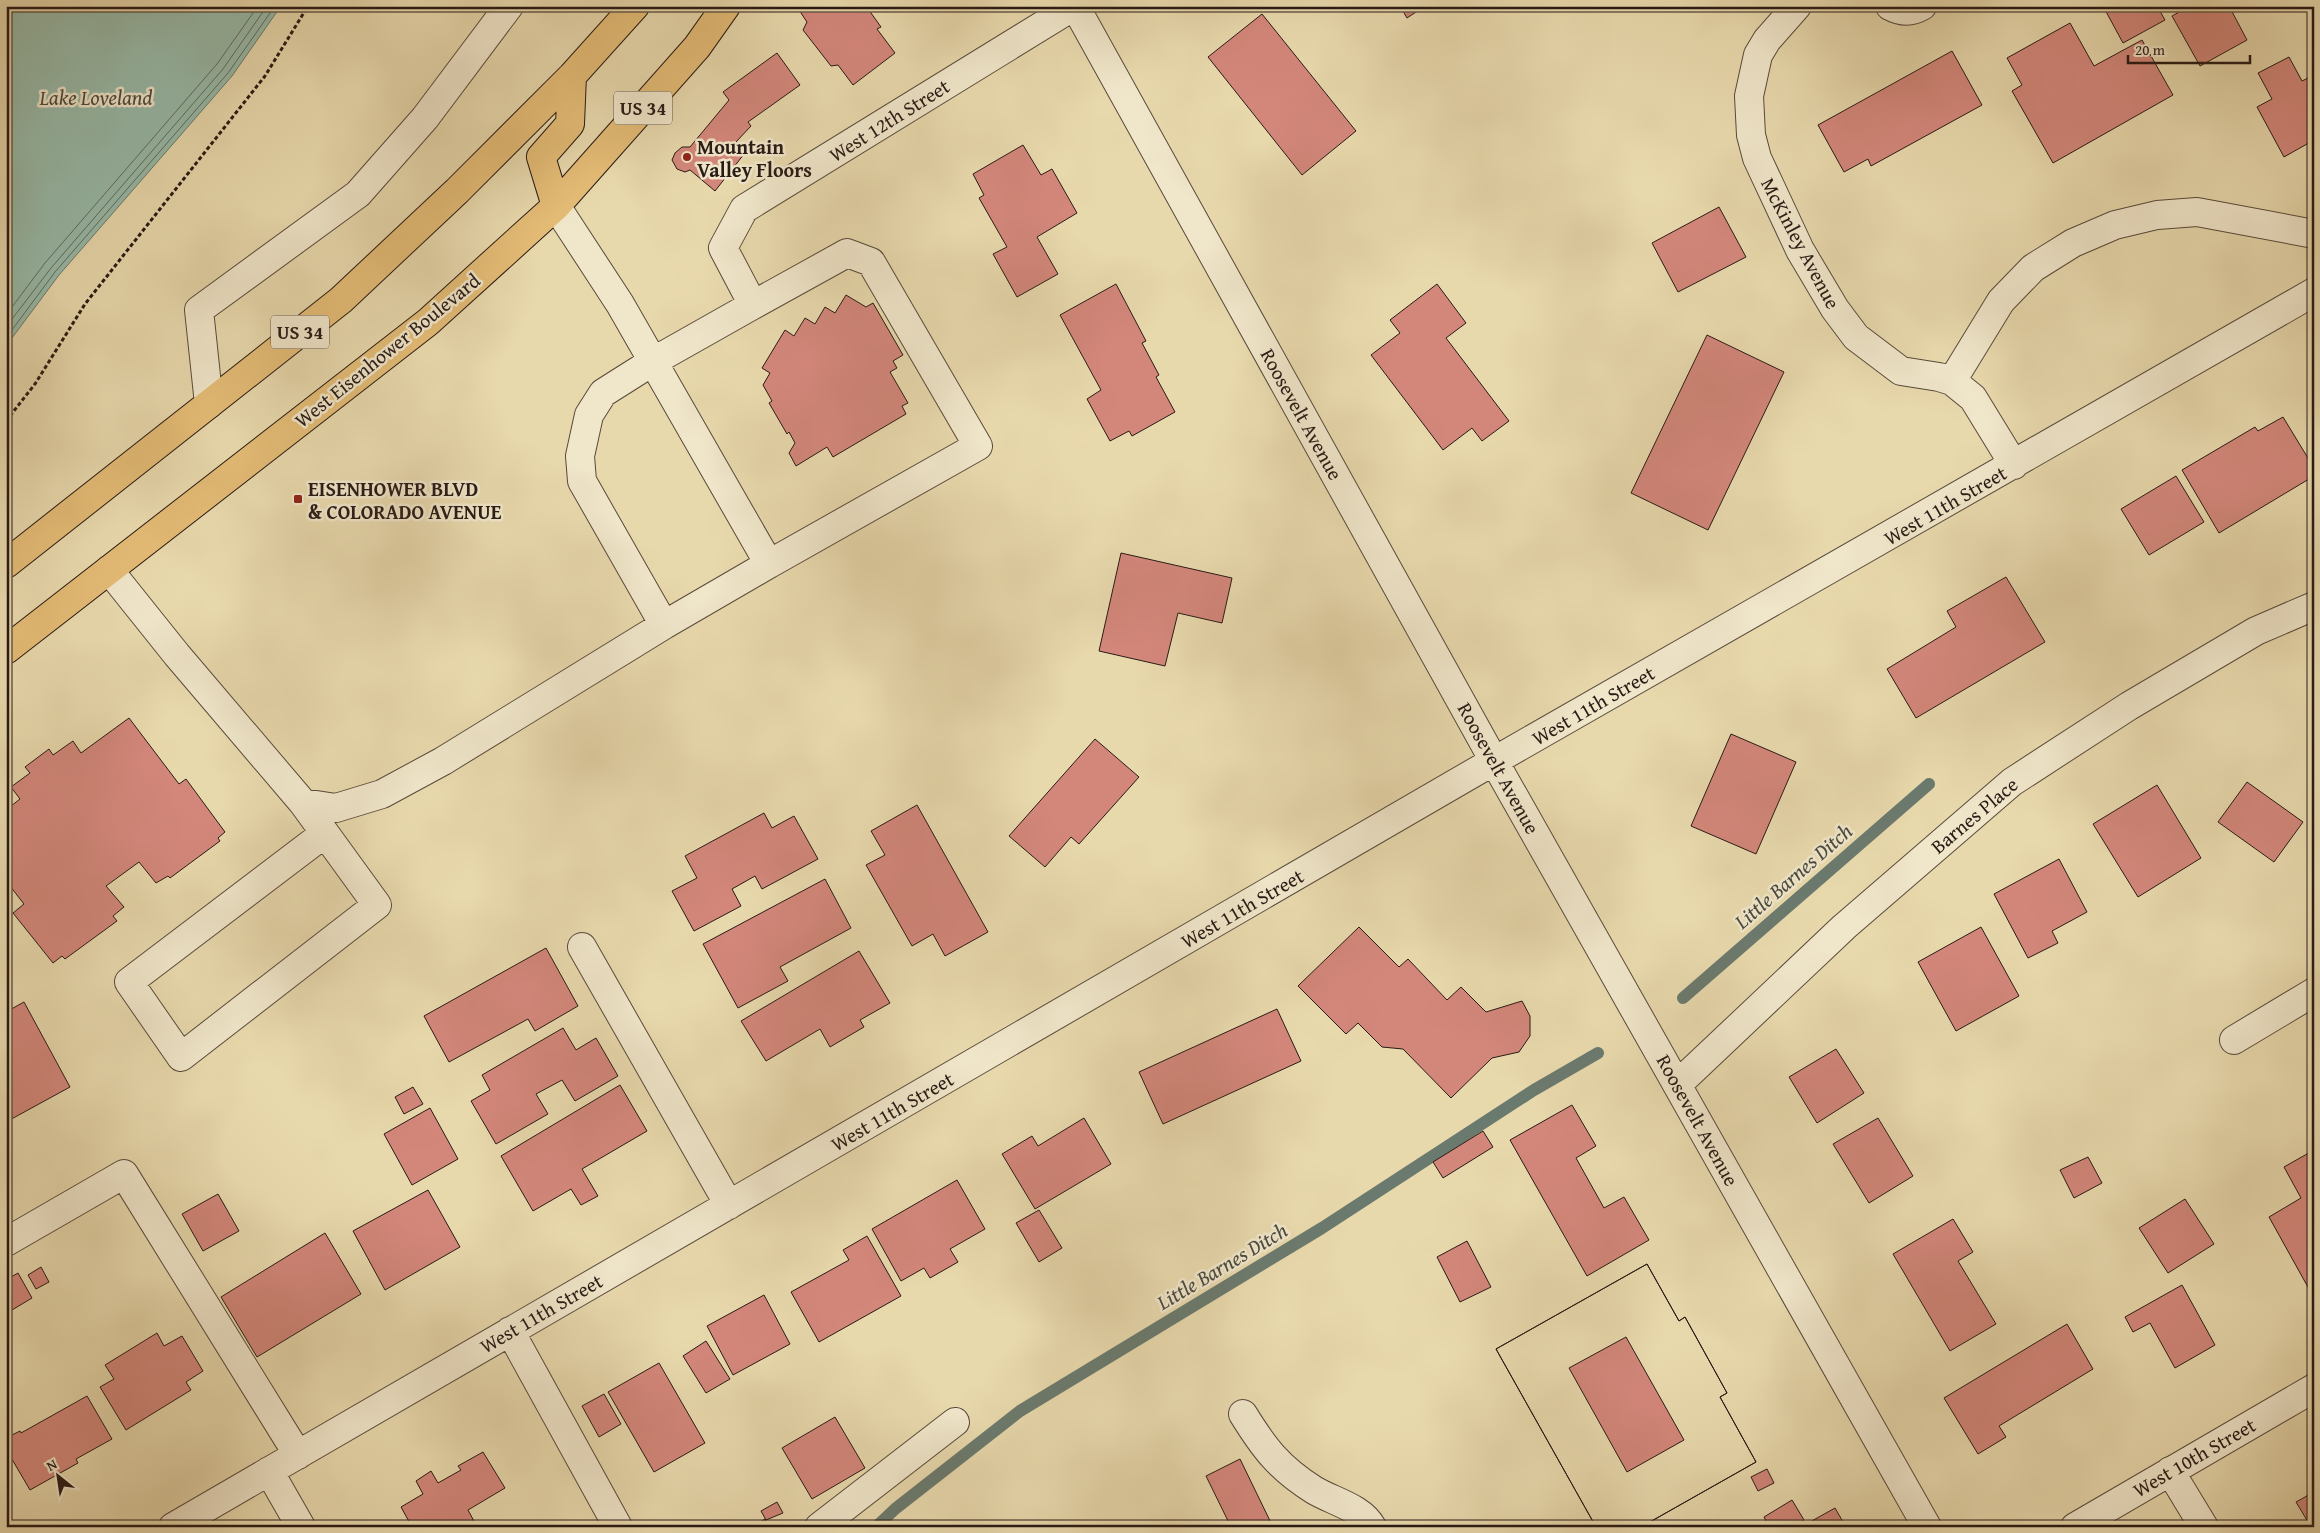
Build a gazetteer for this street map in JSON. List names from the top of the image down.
{
  "streets": {
    "highway": ["US 34", "West Eisenhower Boulevard"],
    "street": [
      "West 12th Street",
      "McKinley Avenue",
      "Roosevelt Avenue",
      "West 11th Street",
      "Barnes Place",
      "West 10th Street"
    ]
  },
  "crossings": [
    ["West 12th Street", "Roosevelt Avenue"],
    ["McKinley Avenue", "West 11th Street"],
    ["Roosevelt Avenue", "West 11th Street"],
    ["Roosevelt Avenue", "Barnes Place"]
  ],
  "water": ["Lake Loveland", "Little Barnes Ditch"],
  "places": {
    "other": ["Mountain Valley Floors"],
    "transit": ["EISENHOWER BLVD & COLORADO AVENUE"]
  },
  "scale_bar": "20 m",
  "north": "top left"
}
